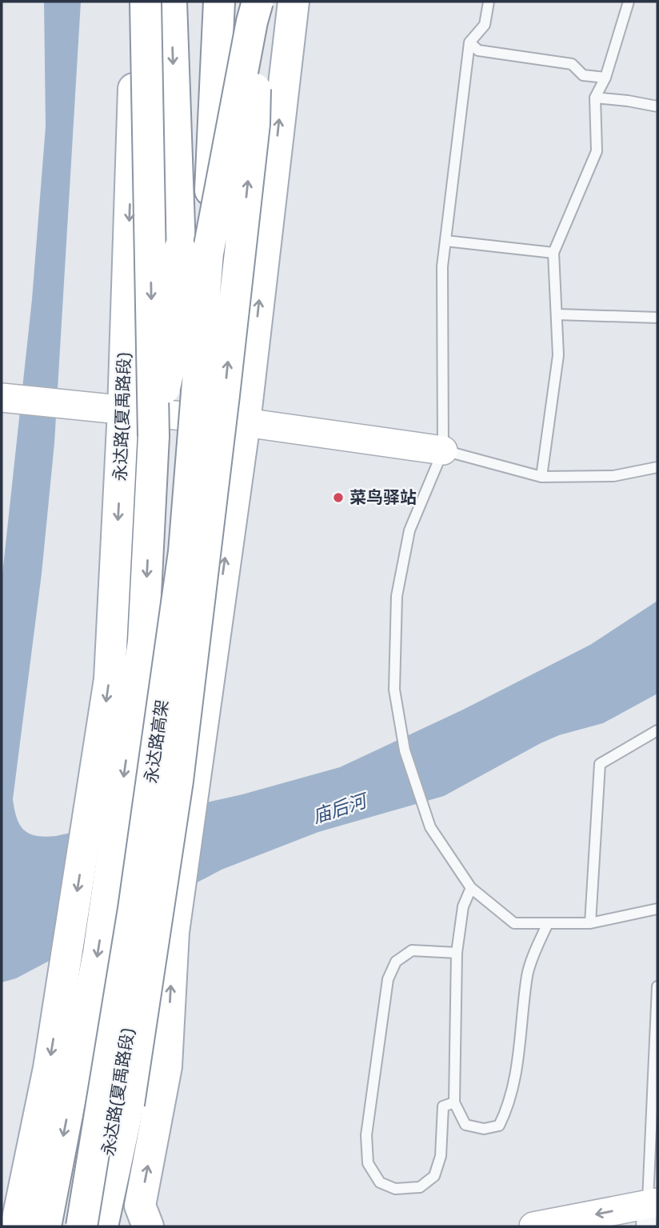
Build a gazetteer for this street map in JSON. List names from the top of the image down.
{
  "streets": {
    "main road": ["永达路(夏禹路段)", "永达路高架"]
  },
  "water": ["庙后河"],
  "places": ["菜鸟驿站"]
}
